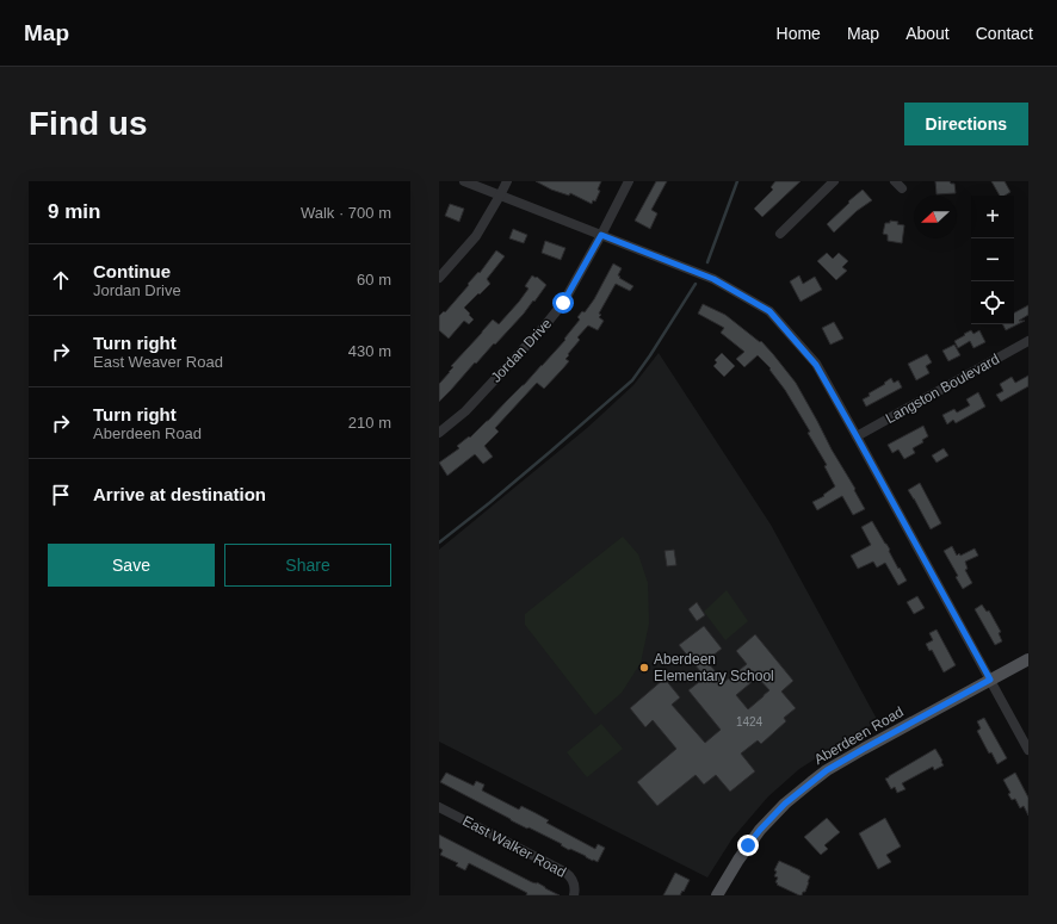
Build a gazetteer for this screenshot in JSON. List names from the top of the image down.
{
  "streets": {
    "main road": ["Aberdeen Road"],
    "street": ["Jordan Drive", "Langston Boulevard", "East Walker Road"]
  },
  "places": ["Aberdeen Elementary School"],
  "house_numbers": ["1424"],
  "north": "left",
  "page": {
    "header": "Map",
    "nav": [
      "Home",
      "Map",
      "About",
      "Contact"
    ],
    "buttons": [
      "Directions",
      ["Save", "Share"]
    ],
    "title": "Find us",
    "heading": ["9 min", "Walk · 700 m"],
    "map_buttons": ["+", "−"],
    "list": [
      ["Continue", "Jordan Drive", "60 m"],
      ["Turn right", "East Weaver Road", "430 m"],
      ["Turn right", "Aberdeen Road", "210 m"],
      "Arrive at destination"
    ]
  }
}
